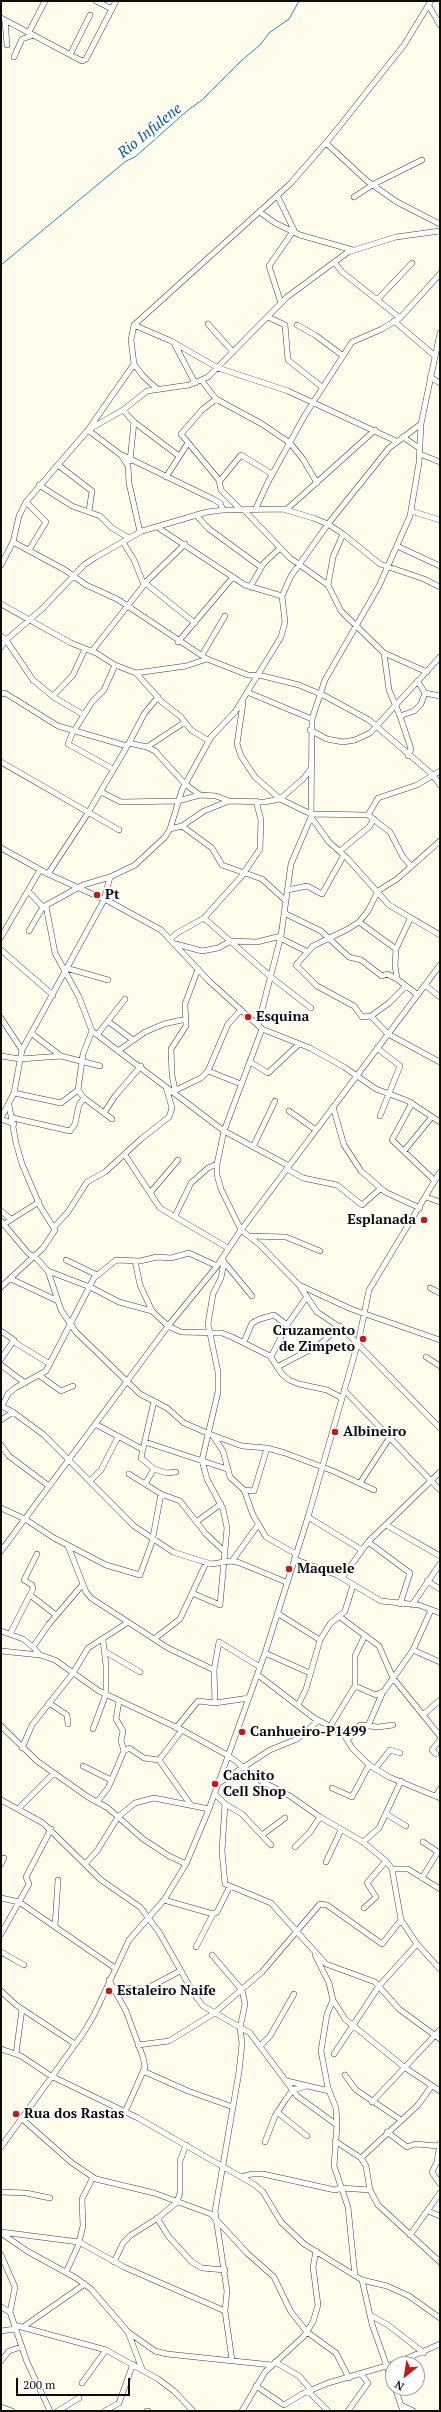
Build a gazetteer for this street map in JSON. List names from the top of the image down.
{
  "water": ["Rio Infulene"],
  "places": [
    "Pt",
    "Esquina",
    "Esplanada",
    "Cruzamento de Zimpeto",
    "Albineiro",
    "Maquele",
    "Canhueiro-P1499",
    "Cachito Cell Shop",
    "Estaleiro Naife",
    "Rua dos Rastas"
  ],
  "scale_bar": "200 m",
  "north": "bottom left"
}
